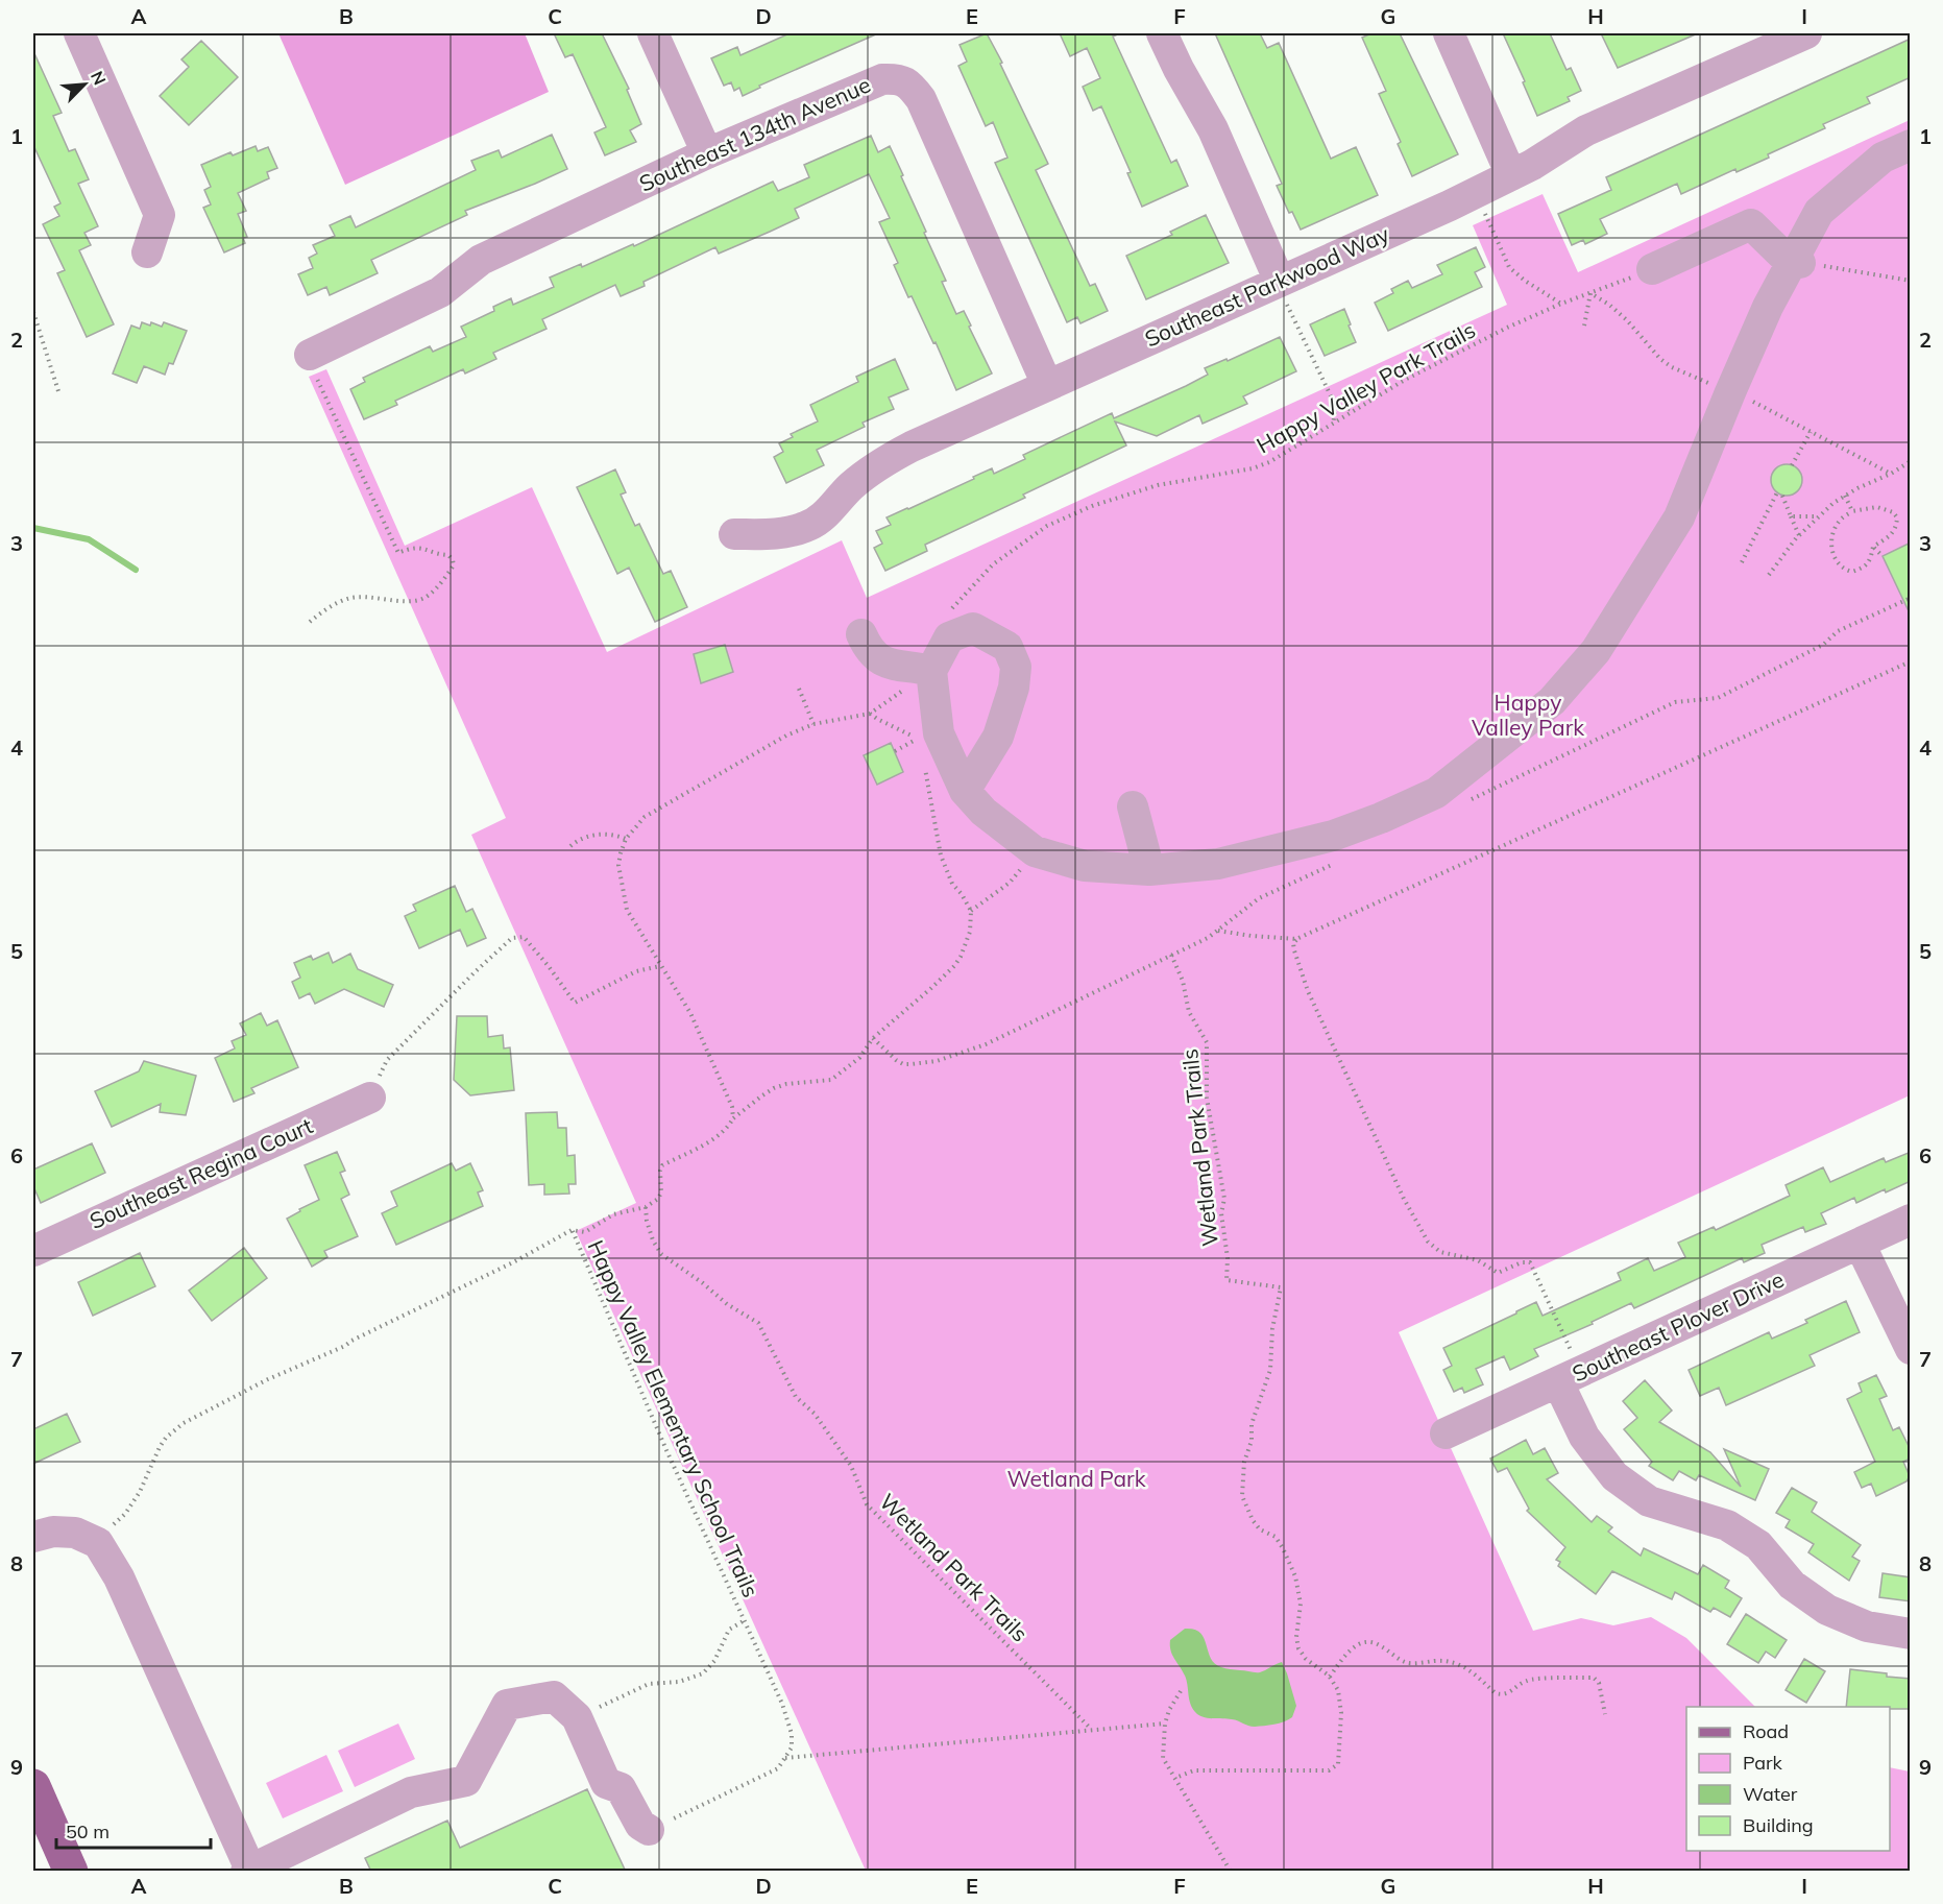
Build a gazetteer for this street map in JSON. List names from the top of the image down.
{
  "streets": {
    "street": [
      "Southeast 134th Avenue",
      "Southeast Parkwood Way",
      "Southeast Regina Court",
      "Southeast Plover Drive"
    ],
    "path": ["Happy Valley Park Trails", "Wetland Park Trails", "Happy Valley Elementary School Trails"]
  },
  "crossings": [
    ["Southeast 134th Avenue", "Southeast Parkwood Way"]
  ],
  "parks": ["Happy Valley Park", "Wetland Park"],
  "legend": [
    "Road",
    "Park",
    "Water",
    "Building"
  ],
  "scale_bar": "50 m",
  "north": "top right",
  "grid": {
    "columns": [
      "A",
      "B",
      "C",
      "D",
      "E",
      "F",
      "G",
      "H",
      "I"
    ],
    "rows": [
      "1",
      "2",
      "3",
      "4",
      "5",
      "6",
      "7",
      "8",
      "9"
    ]
  }
}
